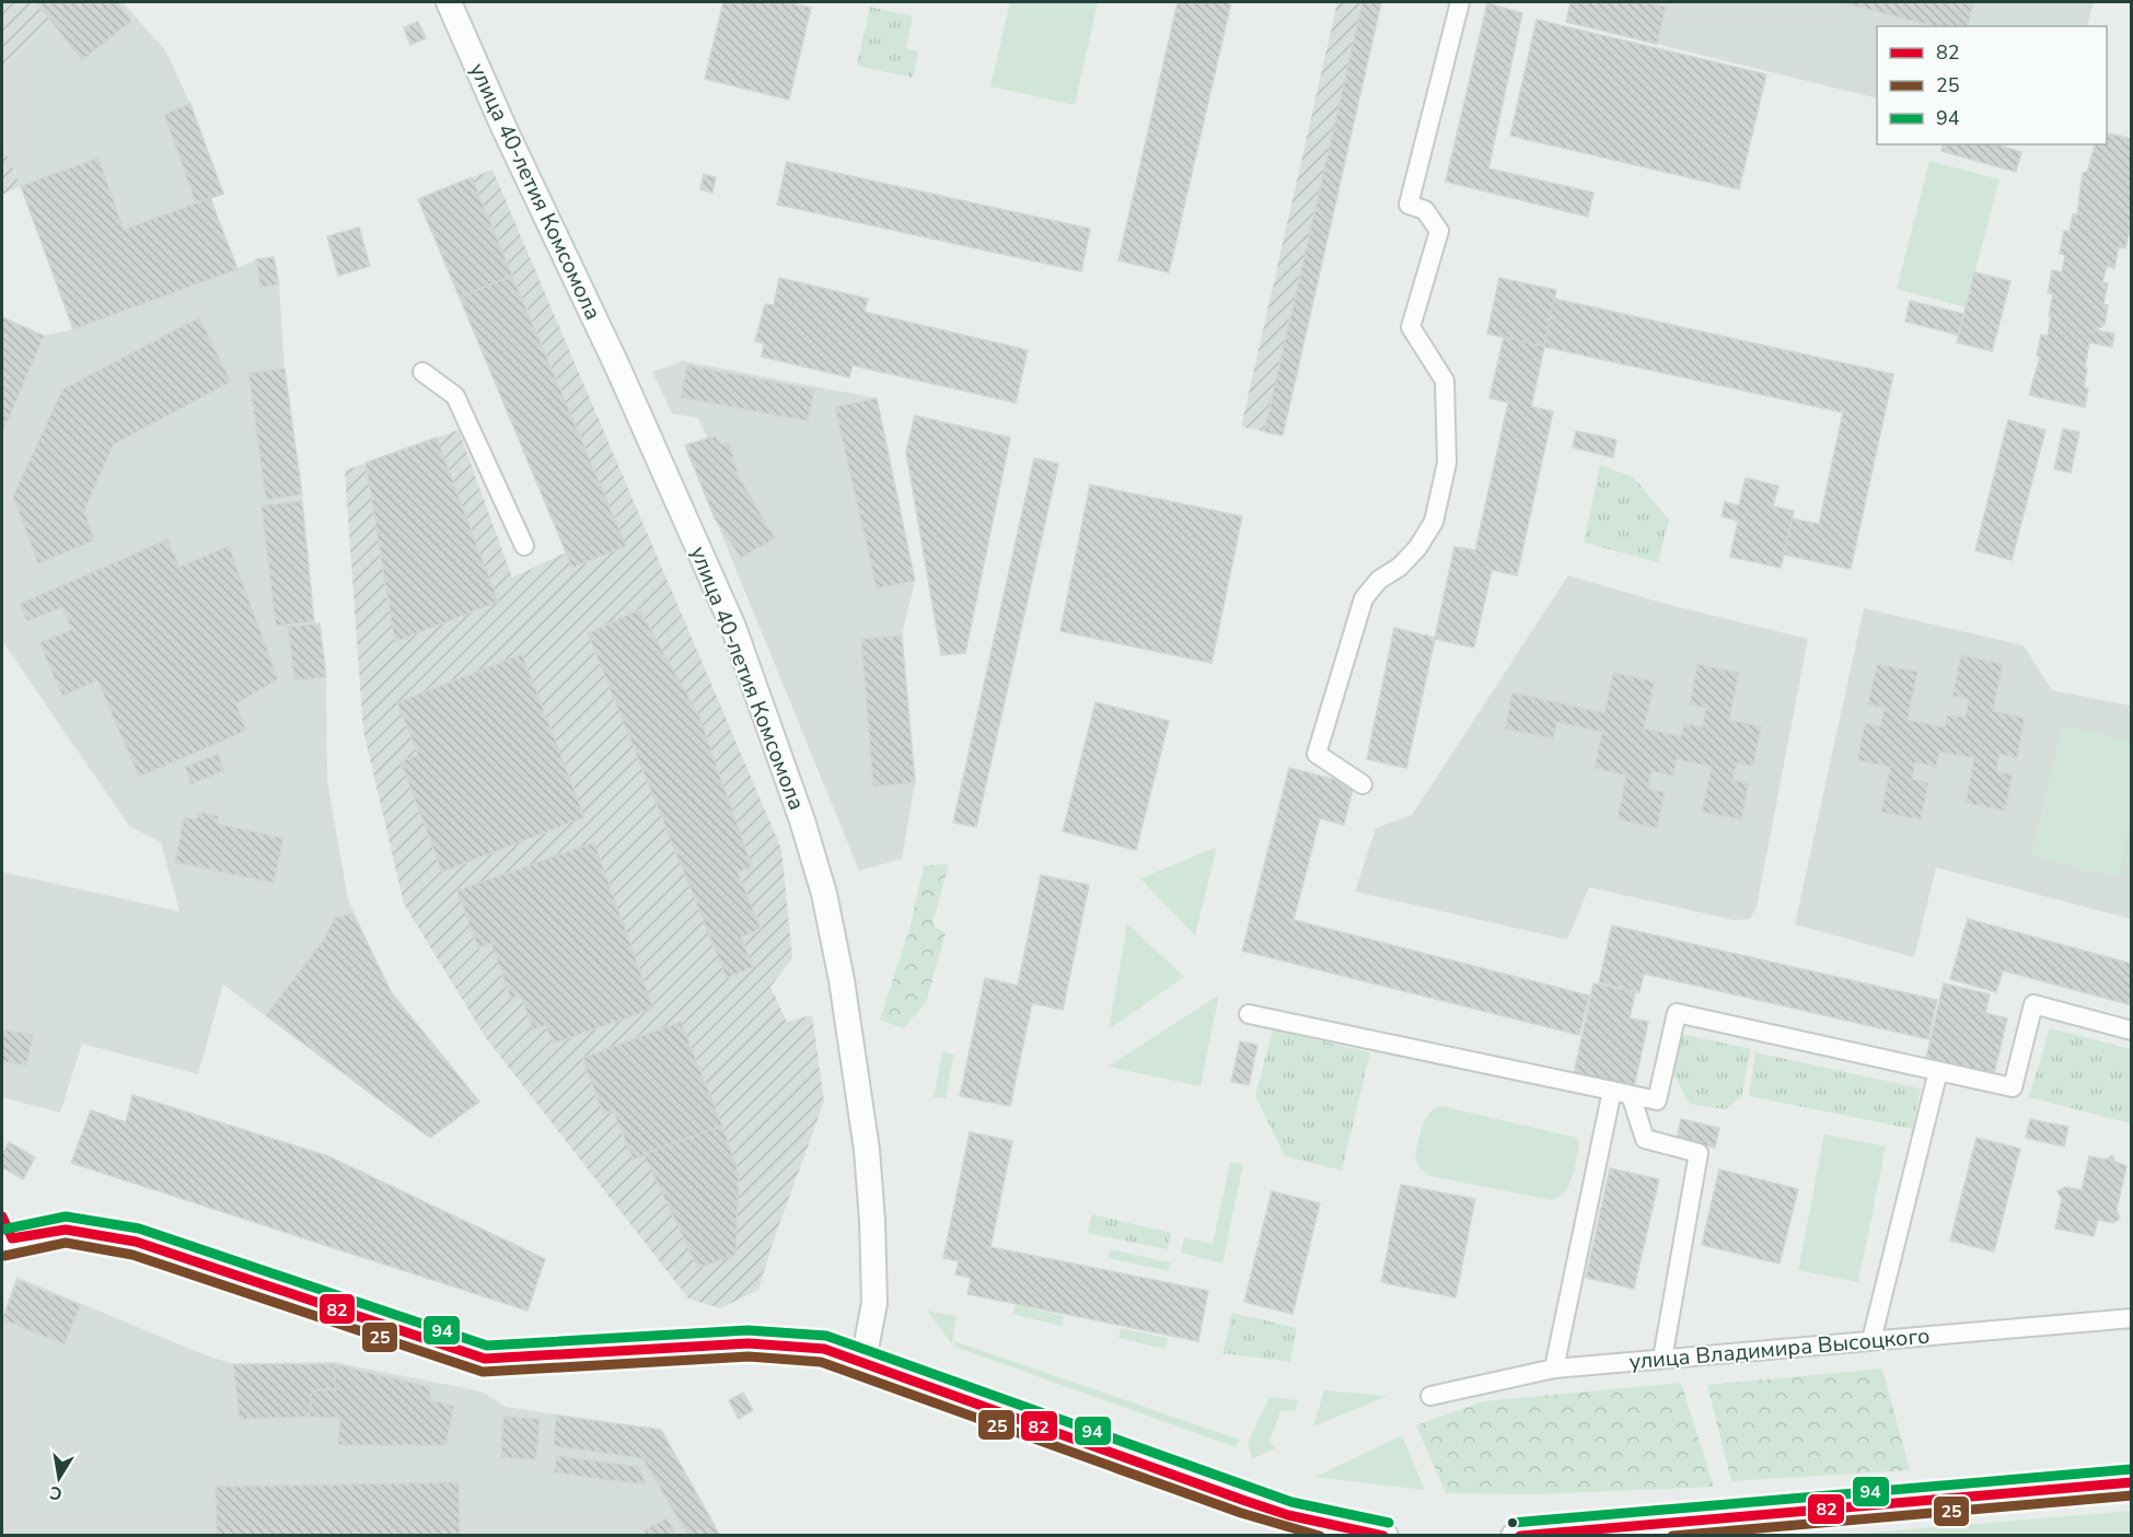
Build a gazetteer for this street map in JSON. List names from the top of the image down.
{
  "streets": {
    "main road": ["улица 40-летия Комсомола"],
    "street": ["улица Владимира Высоцкого"]
  },
  "lines": ["transit line 82", "transit line 94", "transit line 25"],
  "legend": ["82", "25", "94"],
  "north": "bottom"
}
